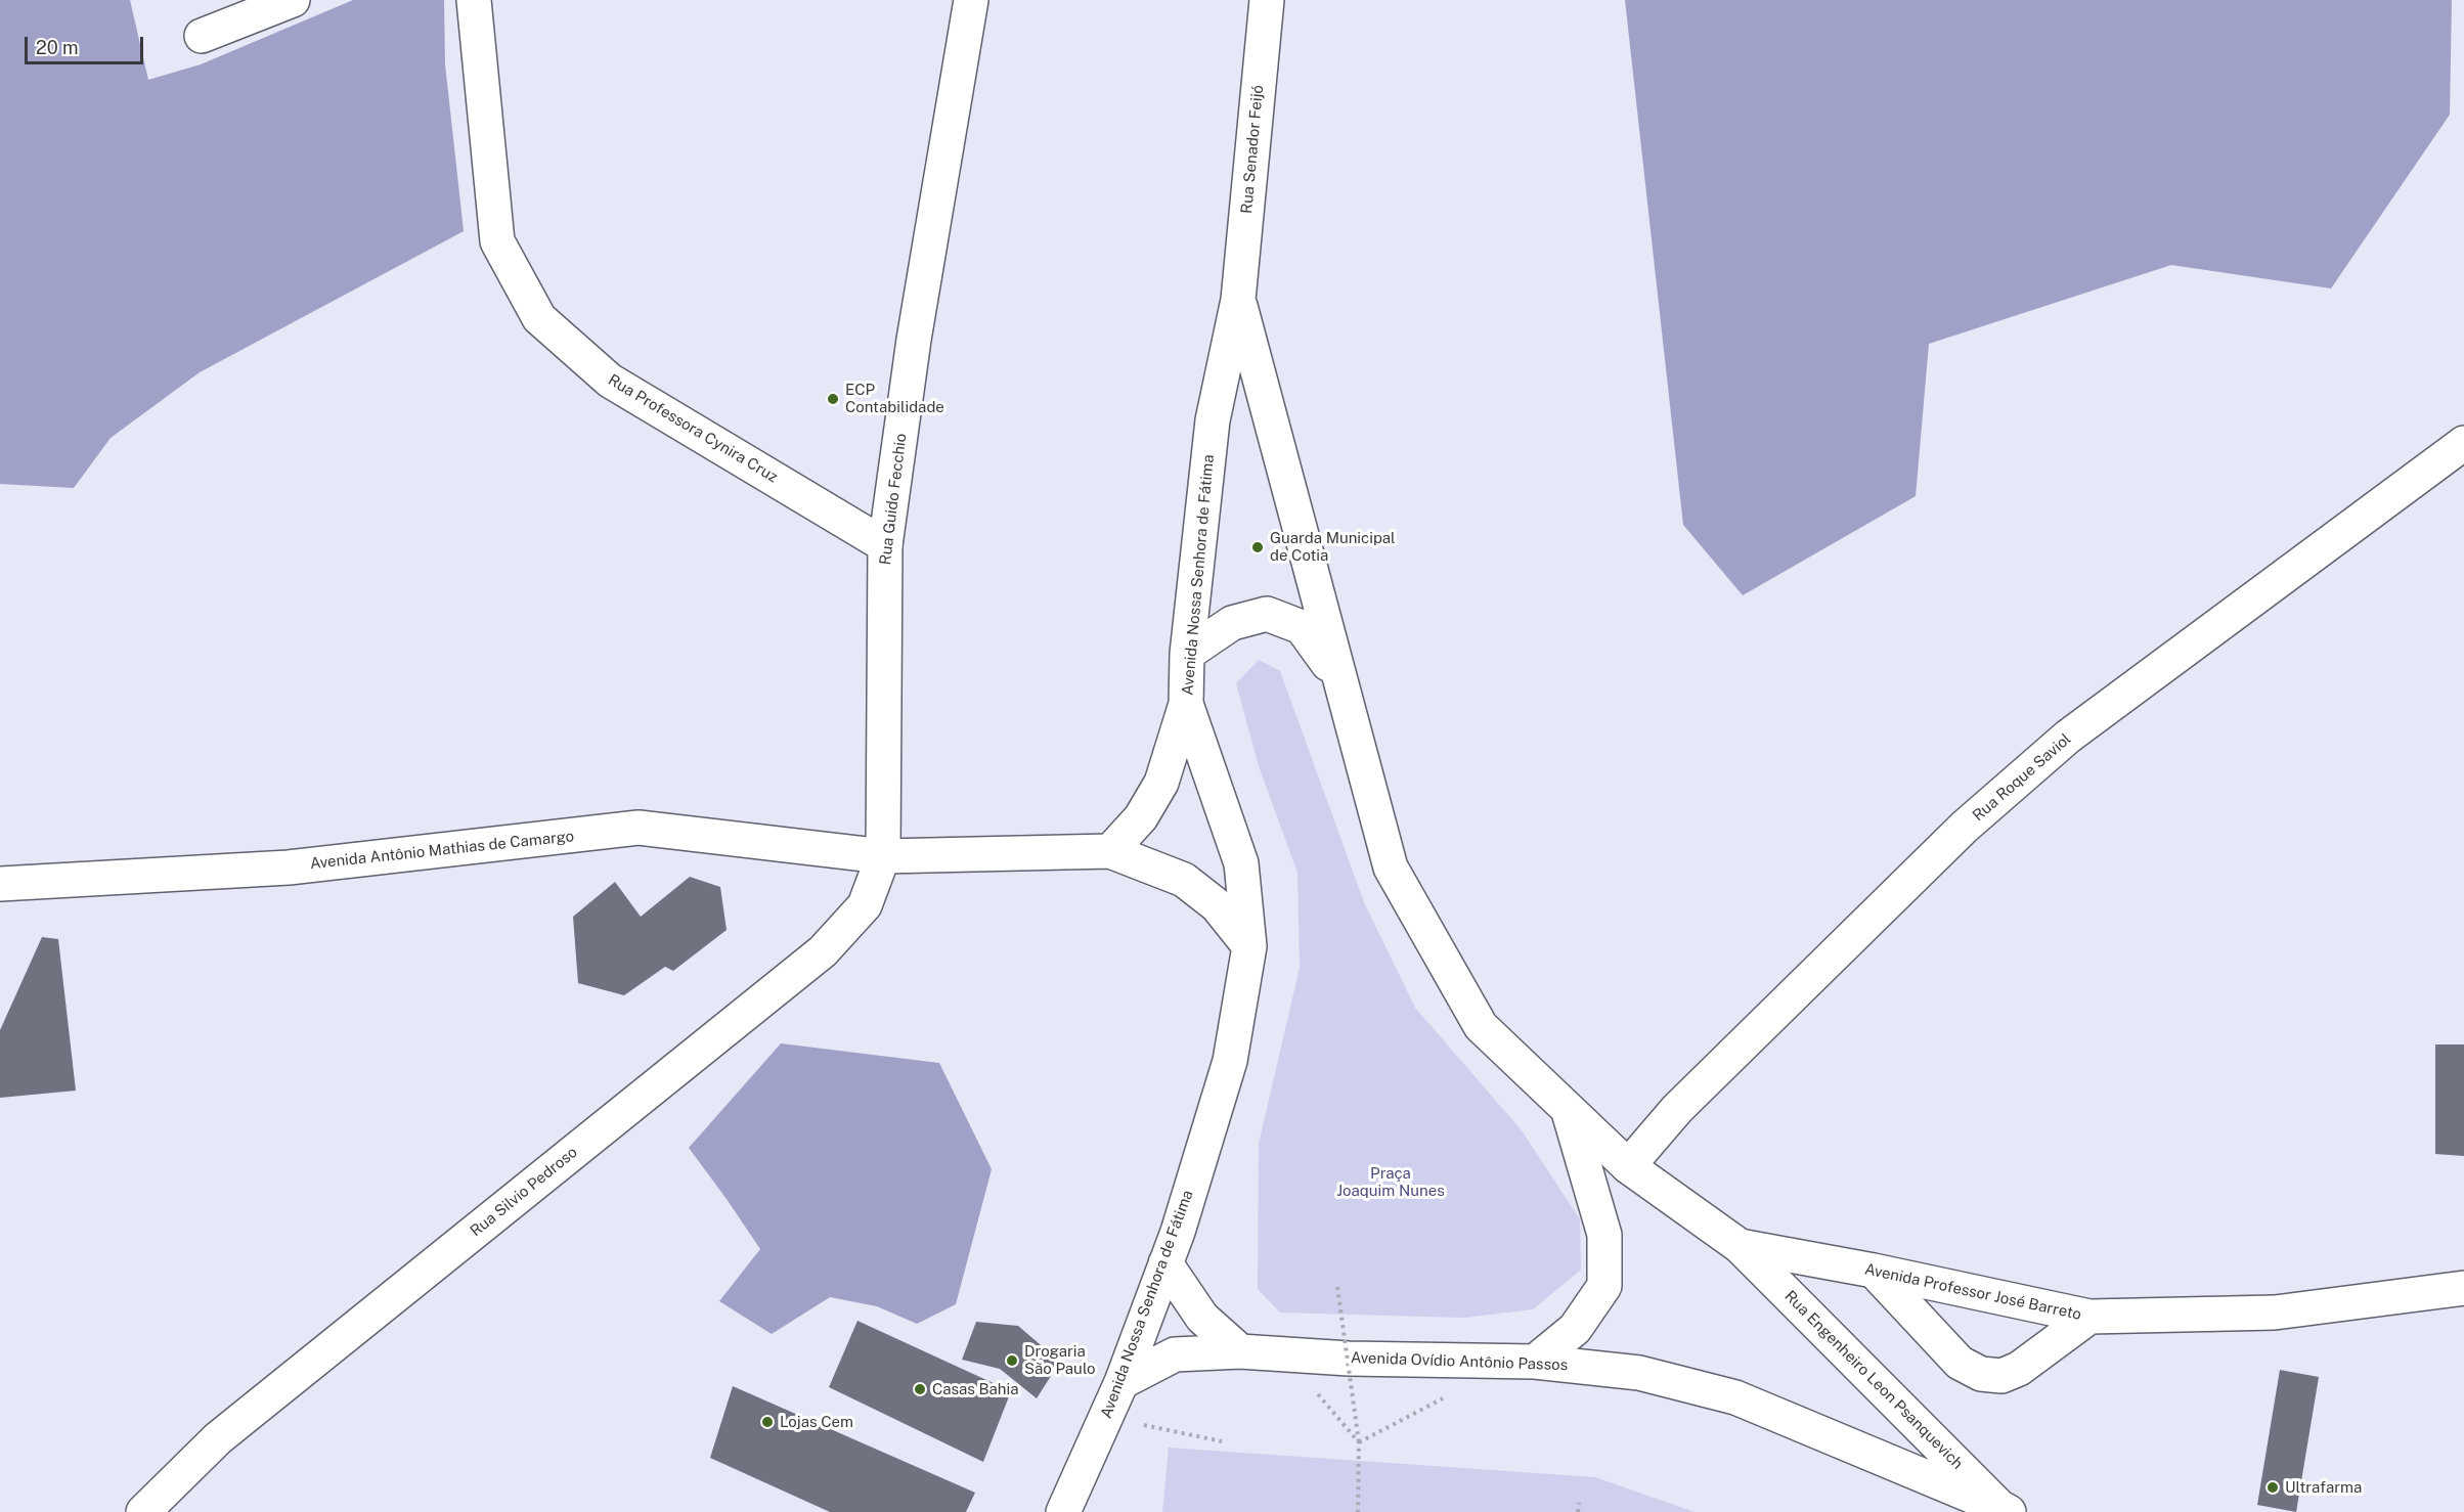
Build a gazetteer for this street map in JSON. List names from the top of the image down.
{
  "streets": {
    "main road": [
      "Rua Senador Feijó",
      "Rua Professora Cynira Cruz",
      "Rua Guido Fecchio",
      "Avenida Nossa Senhora de Fátima",
      "Rua Roque Saviol",
      "Avenida Antônio Mathias de Camargo",
      "Rua Silvio Pedroso",
      "Avenida Professor José Barreto",
      "Avenida Ovídio Antônio Passos",
      "Rua Engenheiro Leon Psanquevich"
    ]
  },
  "crossings": [
    ["Rua Senador Feijó", "Avenida Nossa Senhora de Fátima"],
    ["Rua Senador Feijó", "Rua Engenheiro Leon Psanquevich"],
    ["Rua Professora Cynira Cruz", "Rua Guido Fecchio"],
    ["Rua Guido Fecchio", "Avenida Antônio Mathias de Camargo"],
    ["Rua Guido Fecchio", "Rua Silvio Pedroso"],
    ["Avenida Nossa Senhora de Fátima", "Avenida Ovídio Antônio Passos"],
    ["Avenida Nossa Senhora de Fátima", "Rua Engenheiro Leon Psanquevich"],
    ["Rua Roque Saviol", "Rua Engenheiro Leon Psanquevich"],
    ["Avenida Antônio Mathias de Camargo", "Rua Silvio Pedroso"],
    ["Avenida Professor José Barreto", "Rua Engenheiro Leon Psanquevich"],
    ["Avenida Ovídio Antônio Passos", "Rua Engenheiro Leon Psanquevich"]
  ],
  "parks": ["Praça Joaquim Nunes"],
  "places": [
    "ECP Contabilidade",
    "Guarda Municipal de Cotia",
    "Drogaria São Paulo",
    "Casas Bahia",
    "Lojas Cem",
    "Ultrafarma"
  ],
  "scale_bar": "20 m"
}
